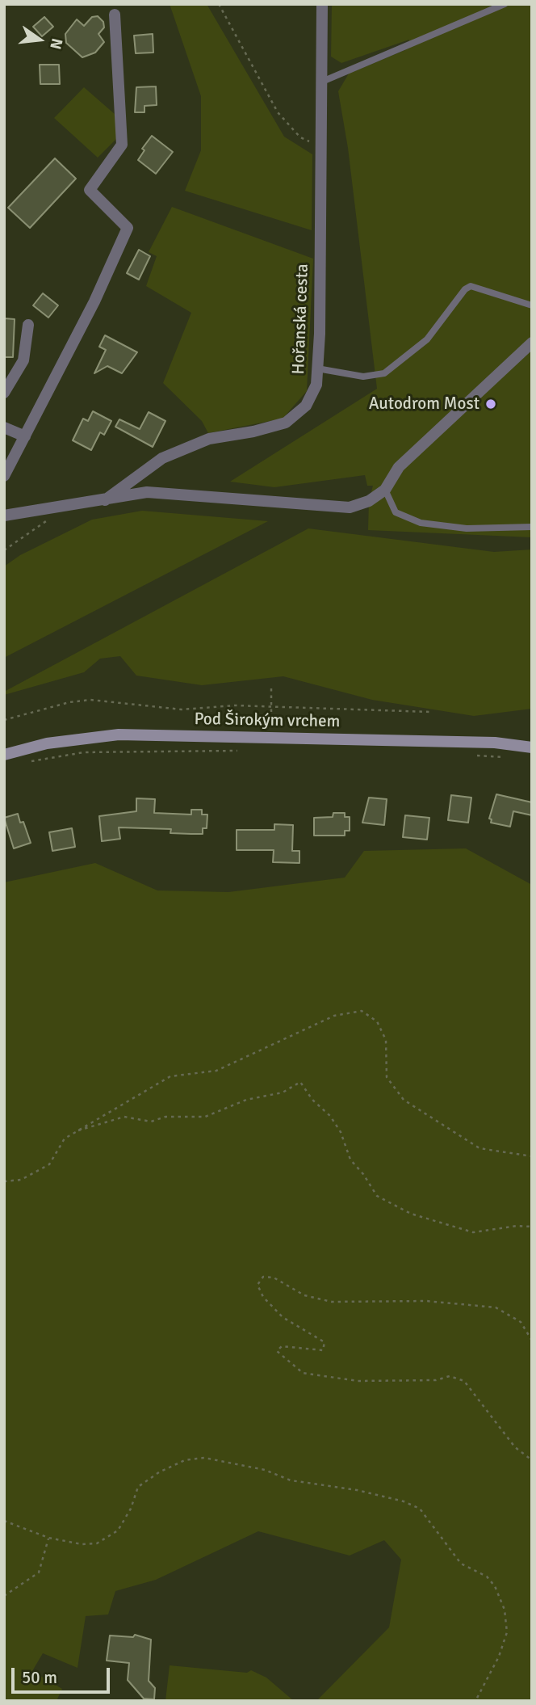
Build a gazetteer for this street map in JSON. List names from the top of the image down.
{
  "streets": {
    "street": ["Hořanská cesta", "Pod Širokým vrchem"]
  },
  "places": ["Autodrom Most"],
  "scale_bar": "50 m",
  "north": "right"
}
